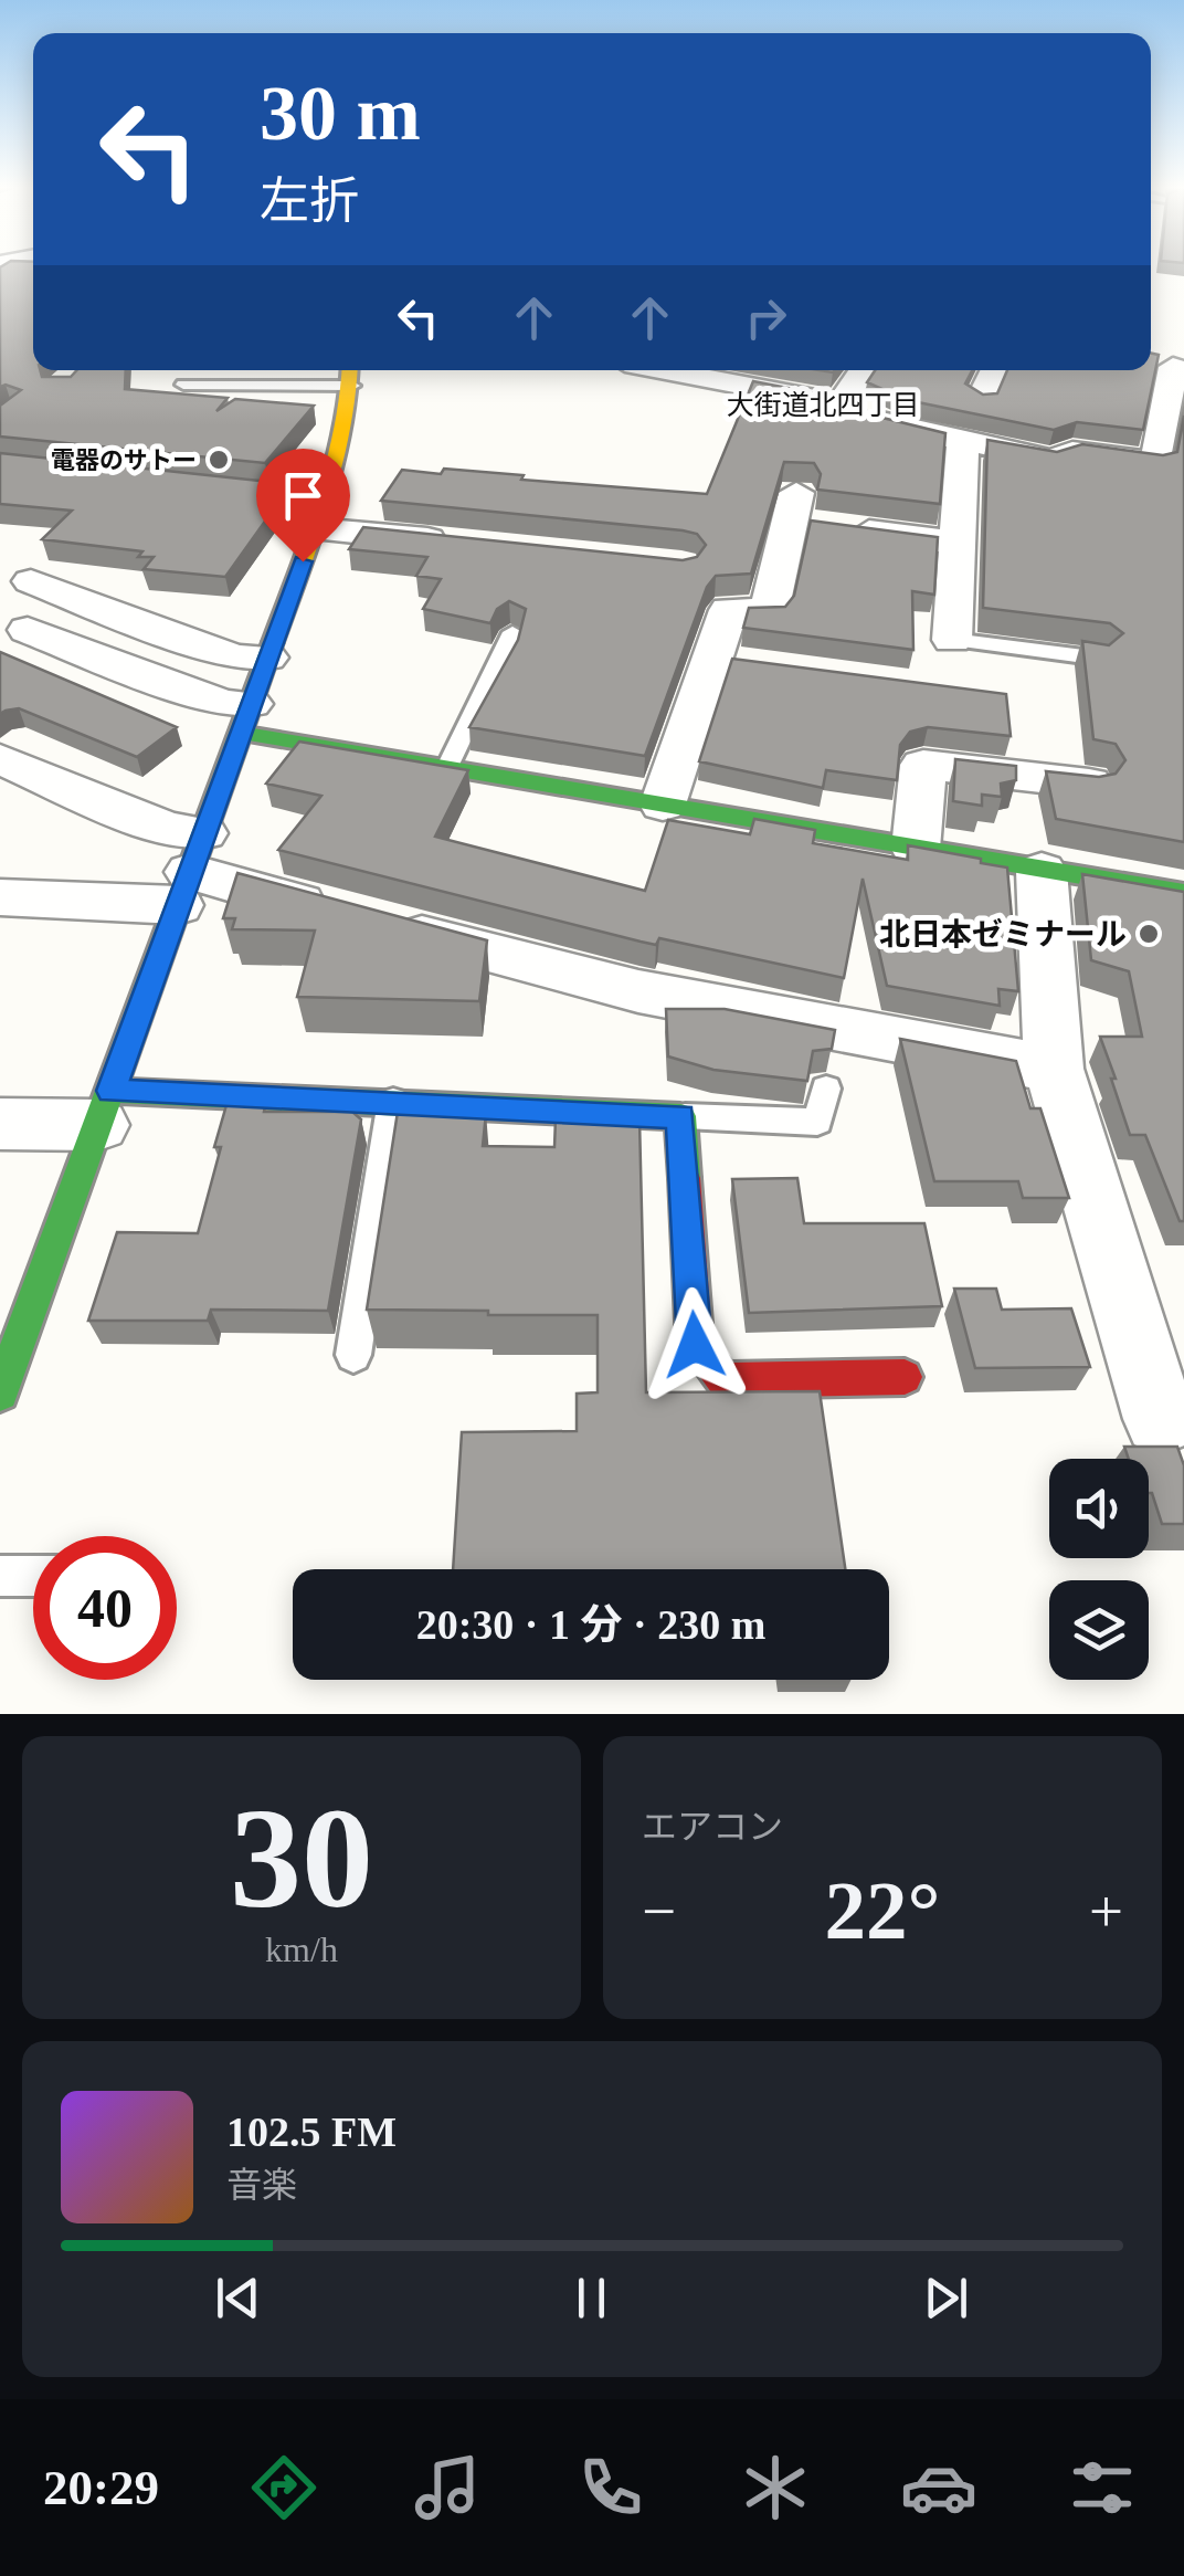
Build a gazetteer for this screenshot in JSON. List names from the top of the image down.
{
  "districts": ["大街道北四丁目"],
  "places": ["電器のサトー", "北日本ゼミナール"],
  "page": {
    "turn": ["30 m", "左折"],
    "limit": "40",
    "trip": "20:30 · 1 分 · 230 m",
    "tile": [
      ["30", "km/h"],
      "エアコン"
    ],
    "heat": ["−", "22°", "+"],
    "song": ["102.5 FM", "音楽"],
    "tabs": "20:29"
  }
}
